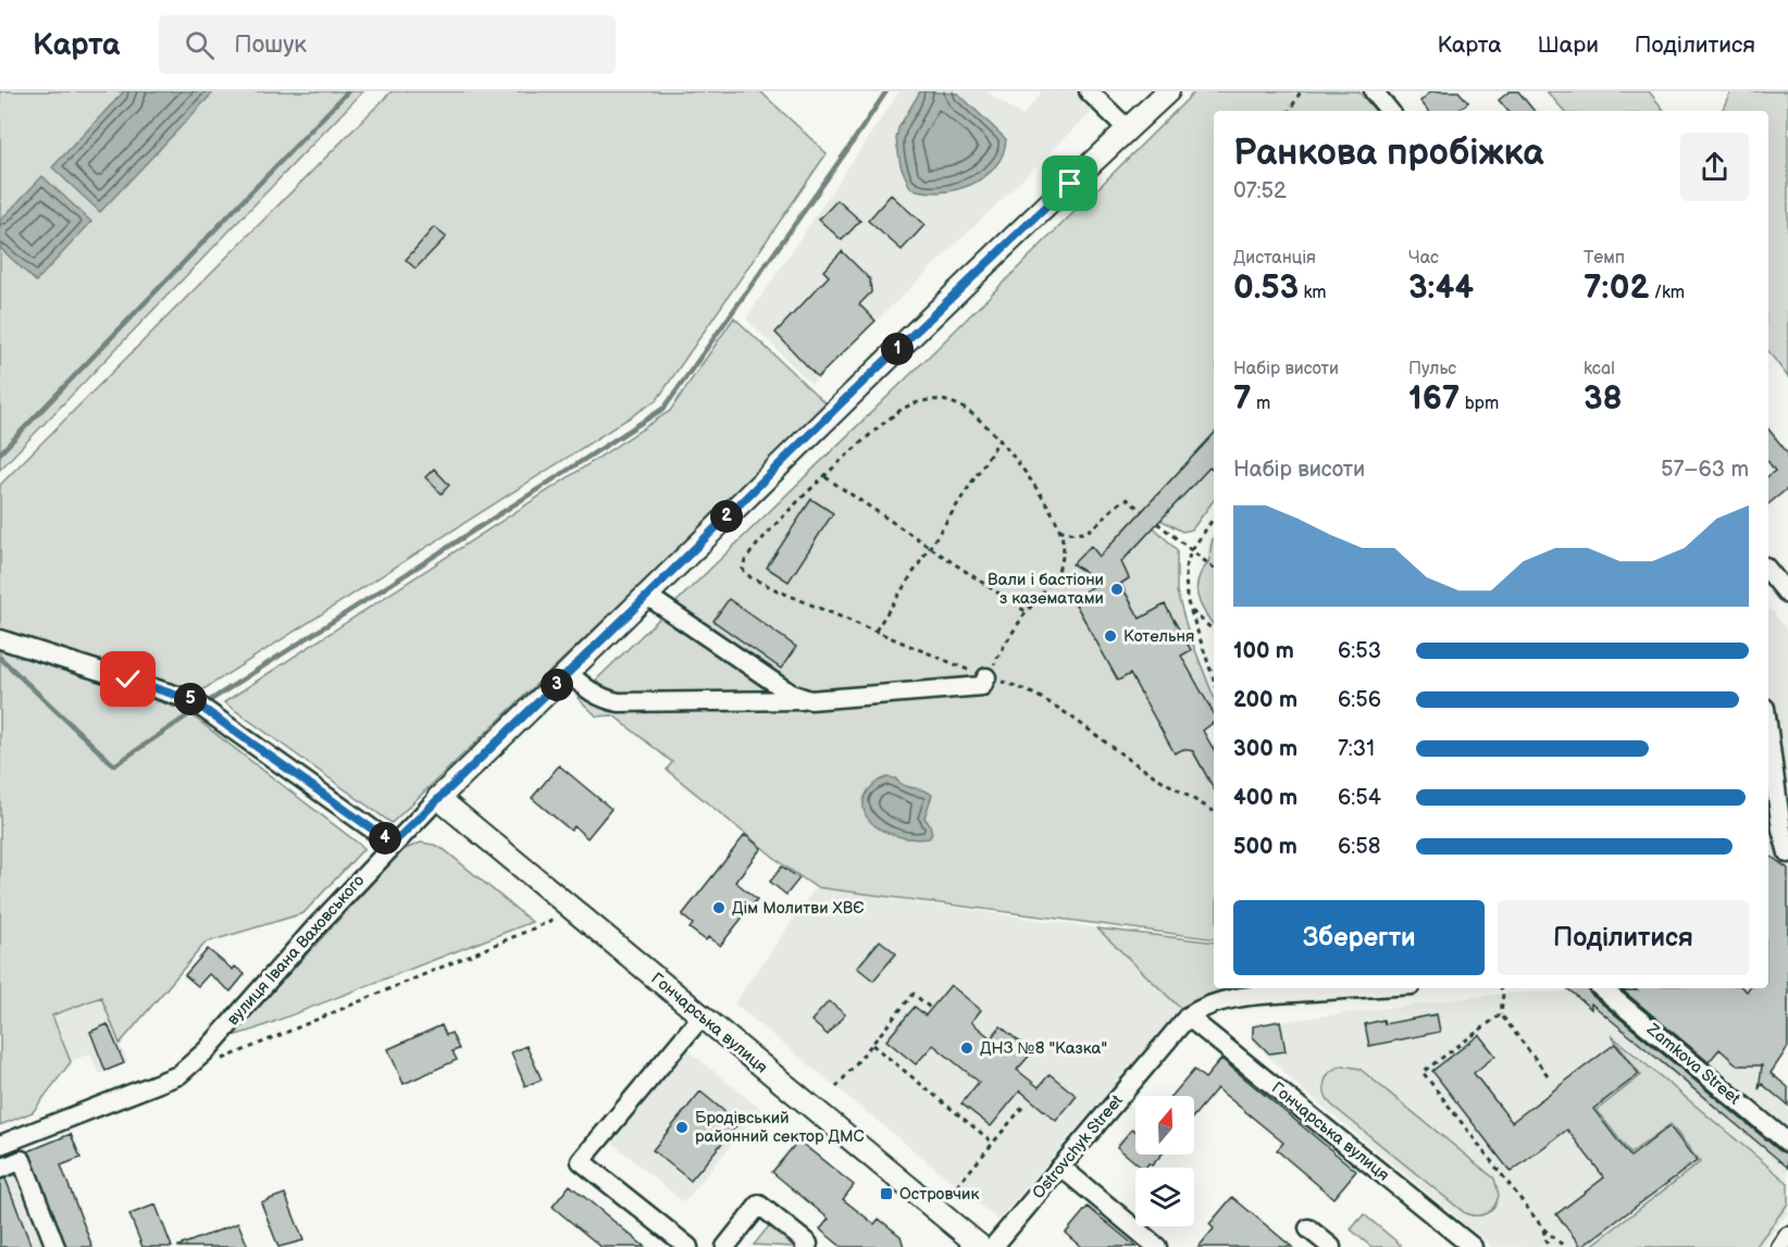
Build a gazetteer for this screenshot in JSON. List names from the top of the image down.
{
  "streets": {
    "main road": ["вулиця Івана Ваховського", "Гончарська вулиця"],
    "street": ["Zamkova Street", "Ostrovchyk Street"]
  },
  "crossings": [
    ["вулиця Івана Ваховського", "Гончарська вулиця"],
    ["Гончарська вулиця", "Ostrovchyk Street"]
  ],
  "places": {
    "other": [
      "Вали і бастіони з казематами",
      "Котельня",
      "Дім Молитви ХВЄ",
      "ДНЗ №8 \"Казка\"",
      "Бродівський районний сектор ДМС"
    ],
    "transit": ["Островчик"]
  },
  "north": "top",
  "page": {
    "header": "Карта",
    "search": "Пошук",
    "nav": ["Карта", "Шари", "Поділитися"],
    "heading": ["Ранкова пробіжка", "07:52"],
    "stats": [
      ["Дистанція", "0.53 km"],
      ["Час", "3:44"],
      ["Темп", "7:02 /km"],
      ["Набір висоти", "7 m"],
      ["Пульс", "167 bpm"],
      ["kcal", "38"]
    ],
    "pins": [
      "1",
      "2",
      "3",
      "5",
      "4"
    ],
    "chart": ["Набір висоти", "57–63 m"],
    "list": [
      {
        "name": "100 m",
        "note": "6:53"
      },
      {
        "name": "200 m",
        "note": "6:56"
      },
      {
        "name": "300 m",
        "note": "7:31"
      },
      {
        "name": "400 m",
        "note": "6:54"
      },
      {
        "name": "500 m",
        "note": "6:58"
      }
    ],
    "buttons": ["Зберегти", "Поділитися"]
  }
}
